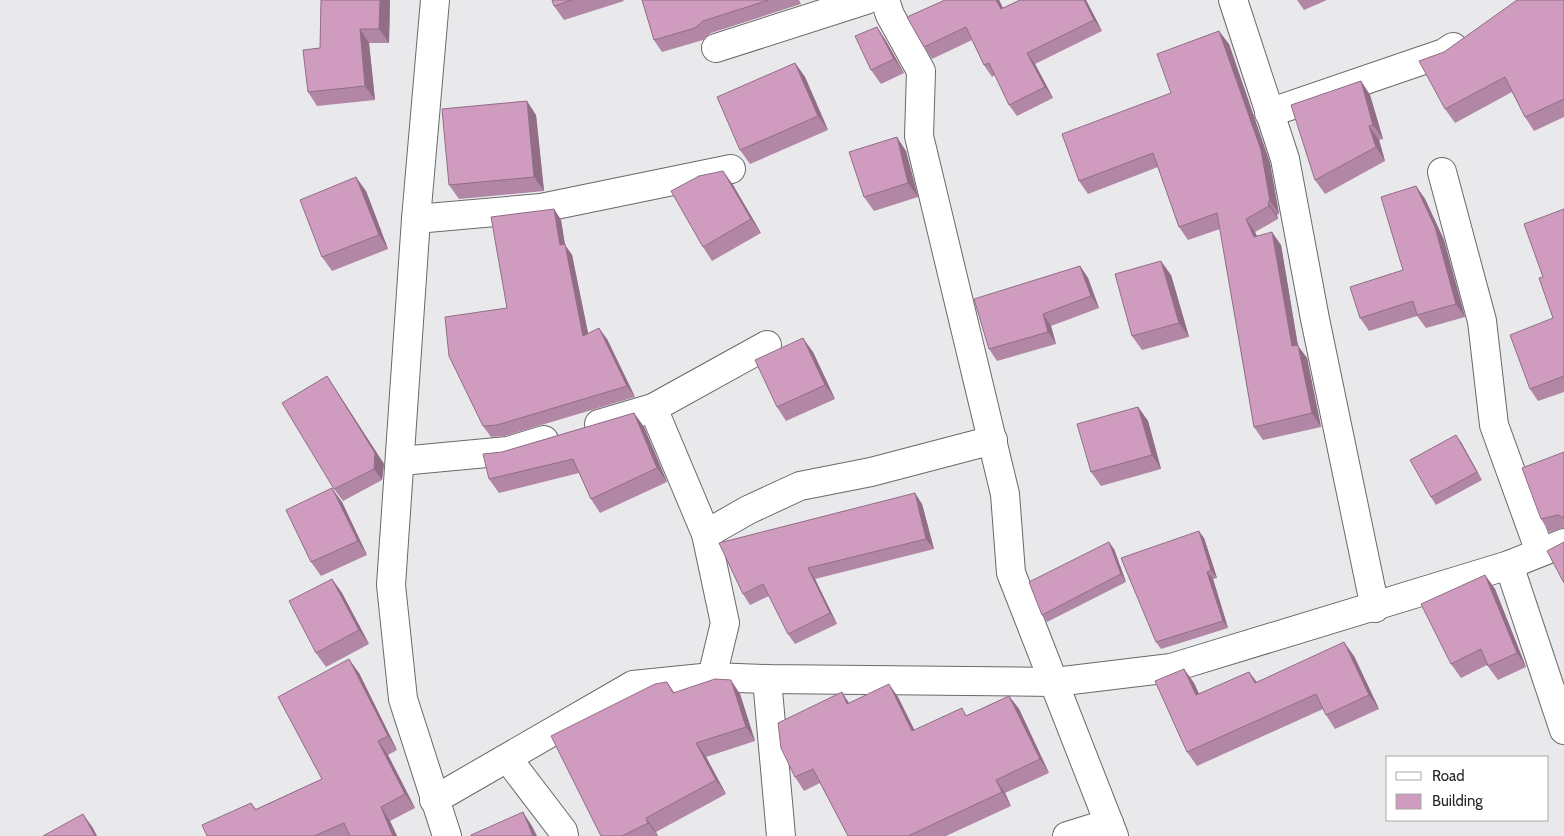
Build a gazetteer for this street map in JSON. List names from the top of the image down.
{
  "legend": ["Road", "Building"]
}
